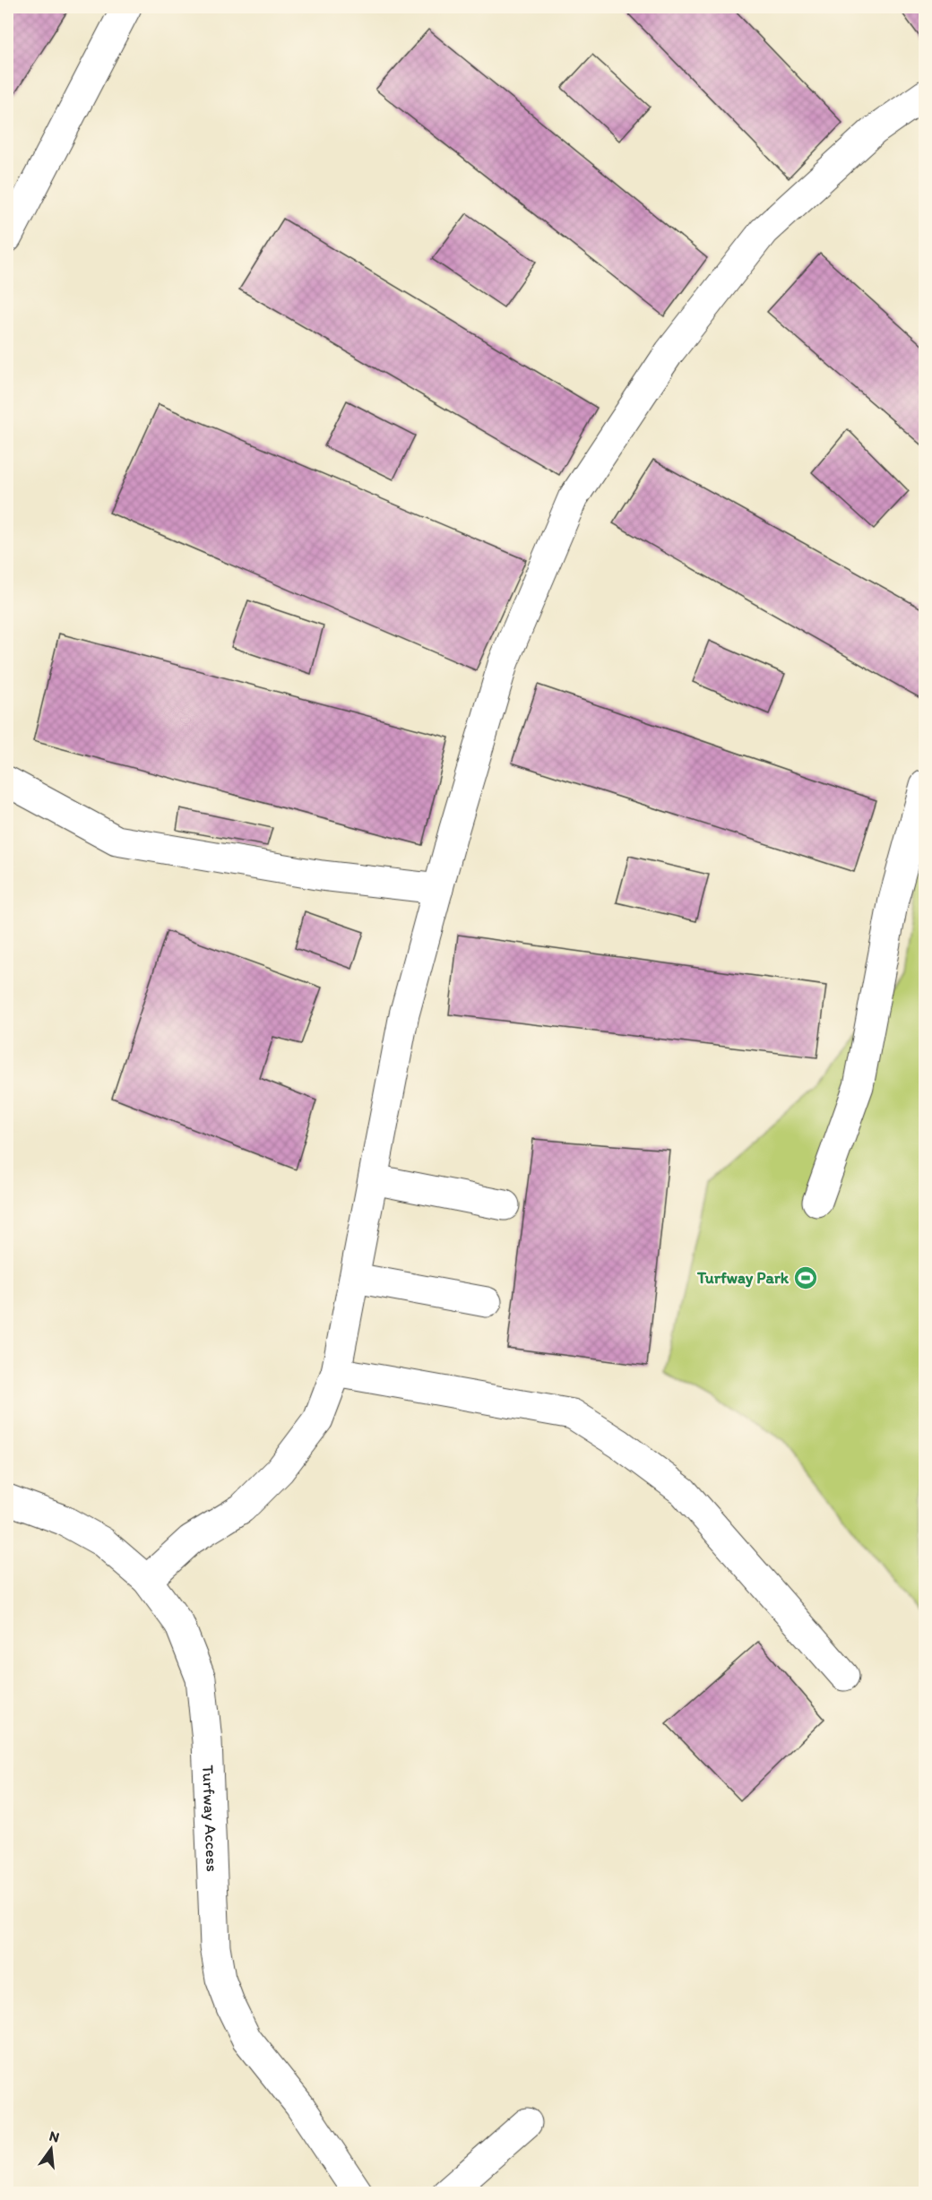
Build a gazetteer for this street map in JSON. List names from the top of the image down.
{
  "streets": {
    "street": ["Turfway Access"]
  },
  "places": {
    "sports": ["Turfway Park"]
  },
  "north": "top"
}
